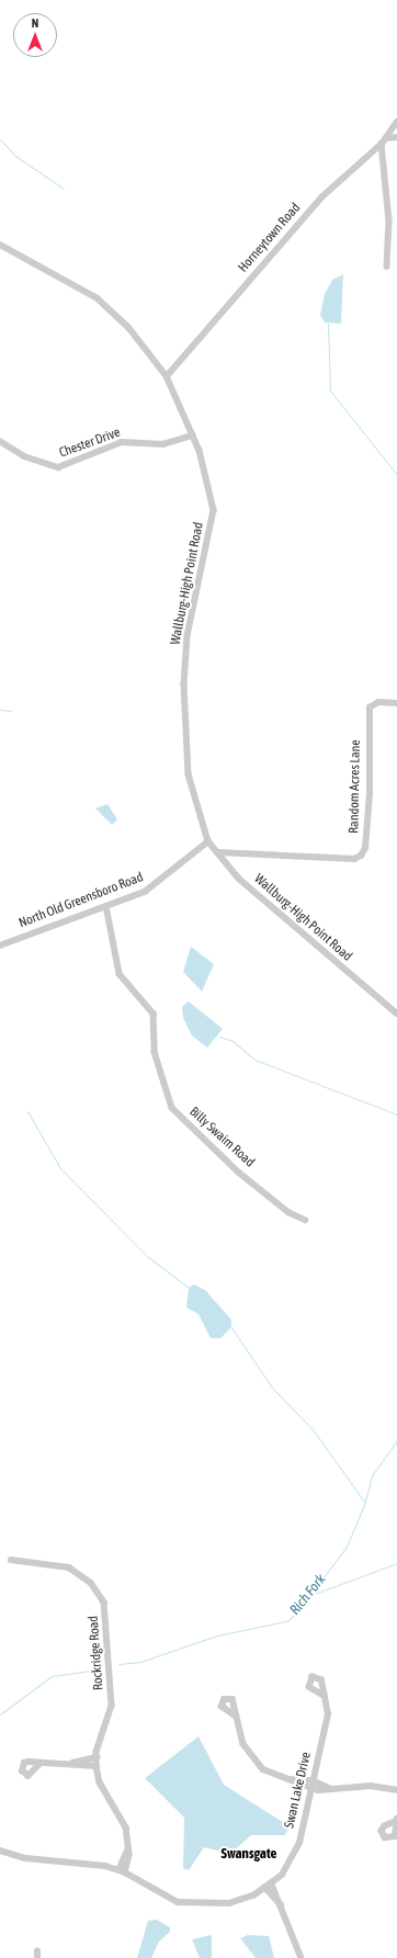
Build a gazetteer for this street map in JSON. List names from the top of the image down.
{
  "streets": {
    "street": [
      "Horneytown Road",
      "Chester Drive",
      "Wallburg-High Point Road",
      "Random Acres Lane",
      "North Old Greensboro Road",
      "Billy Swaim Road",
      "Rockridge Road",
      "Swan Lake Drive"
    ]
  },
  "crossings": [
    ["Horneytown Road", "Wallburg-High Point Road"],
    ["Chester Drive", "Wallburg-High Point Road"],
    ["Wallburg-High Point Road", "Random Acres Lane"],
    ["Wallburg-High Point Road", "North Old Greensboro Road"],
    ["North Old Greensboro Road", "Billy Swaim Road"],
    ["Rockridge Road", "Swan Lake Drive"]
  ],
  "districts": ["Swansgate"],
  "water": ["Rich Fork"],
  "north": "top"
}
